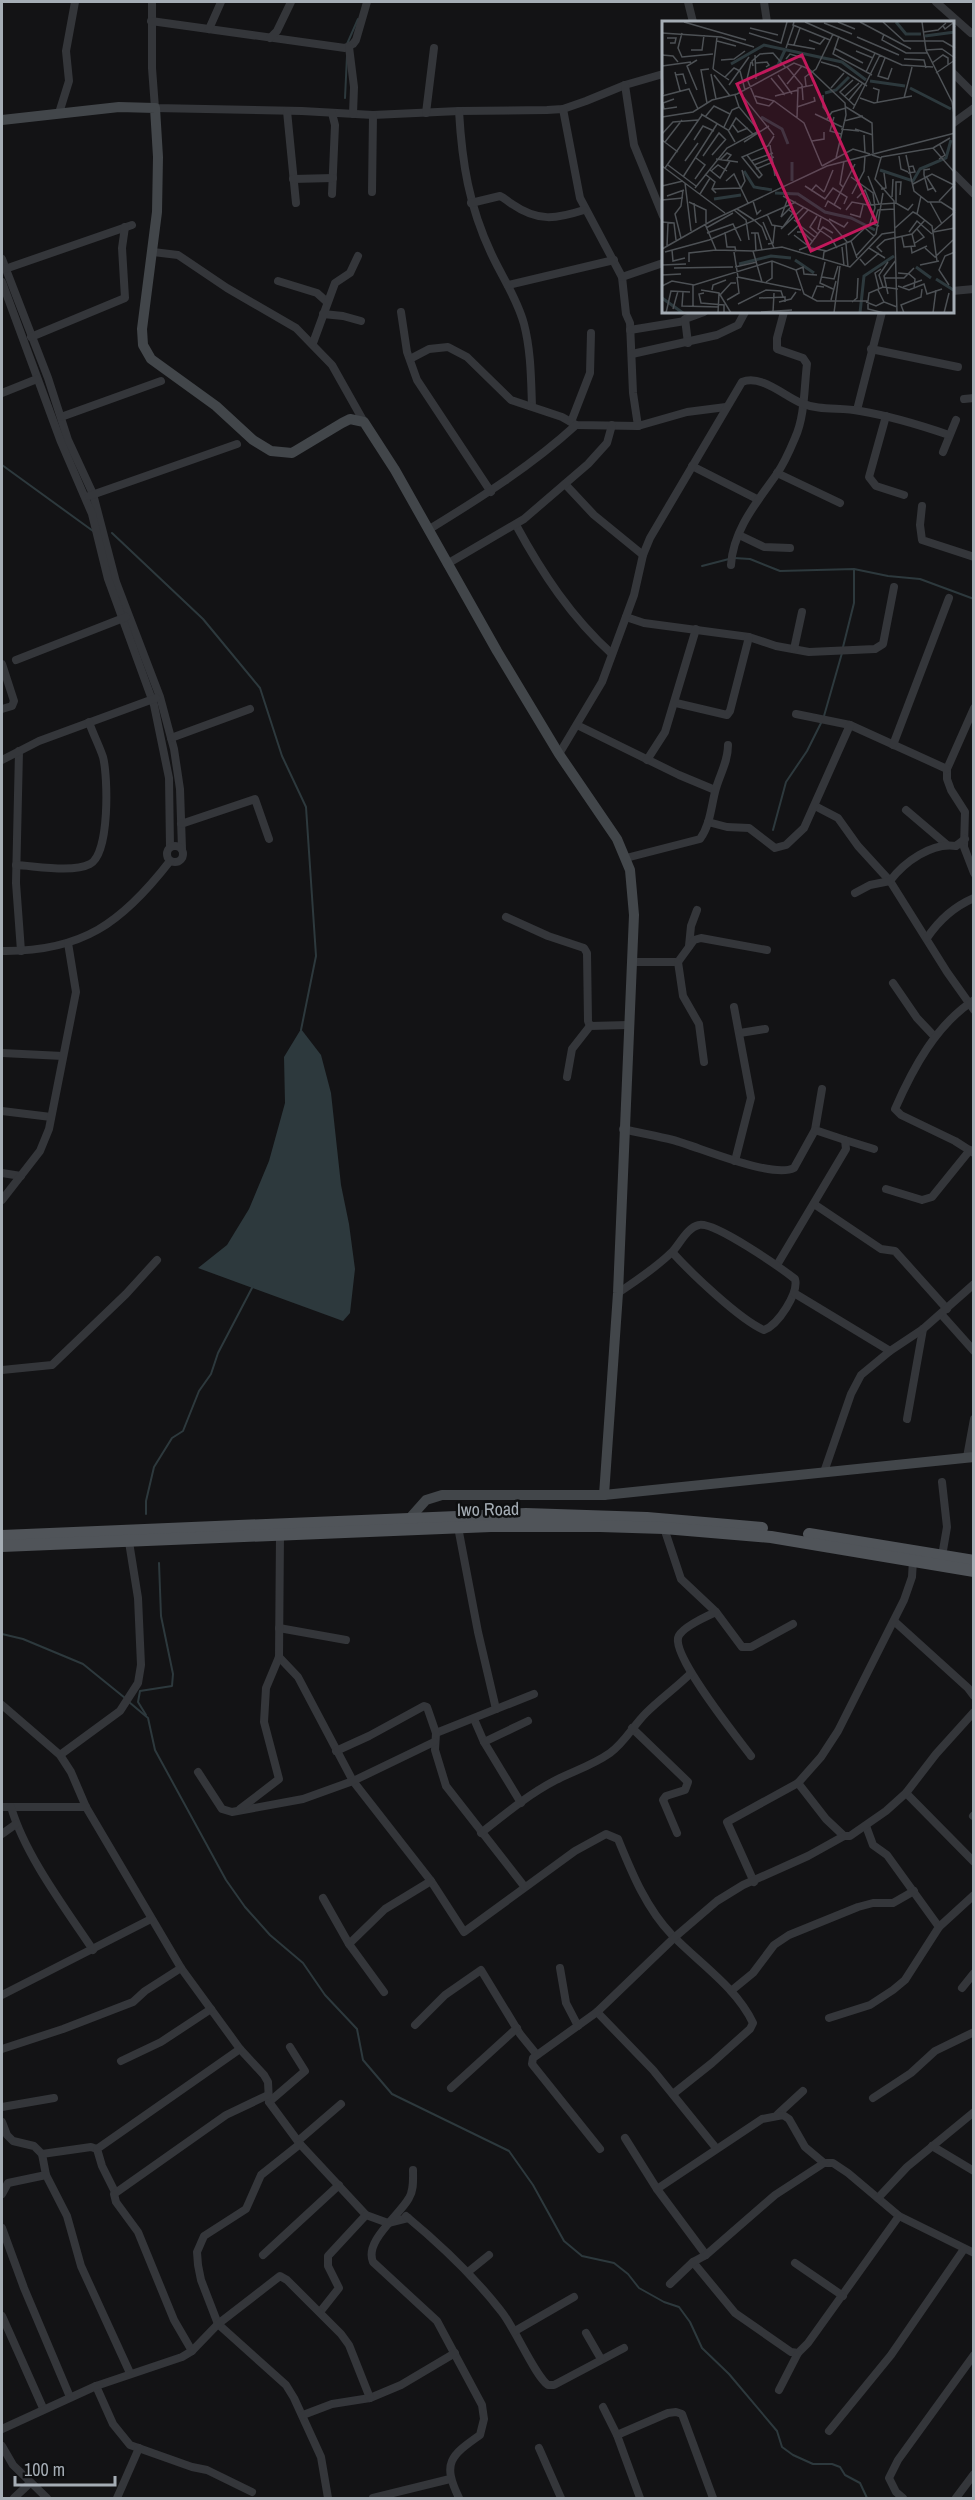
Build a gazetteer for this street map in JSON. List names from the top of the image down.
{
  "streets": {
    "main road": ["Iwo Road"]
  },
  "scale_bar": "100 m"
}
